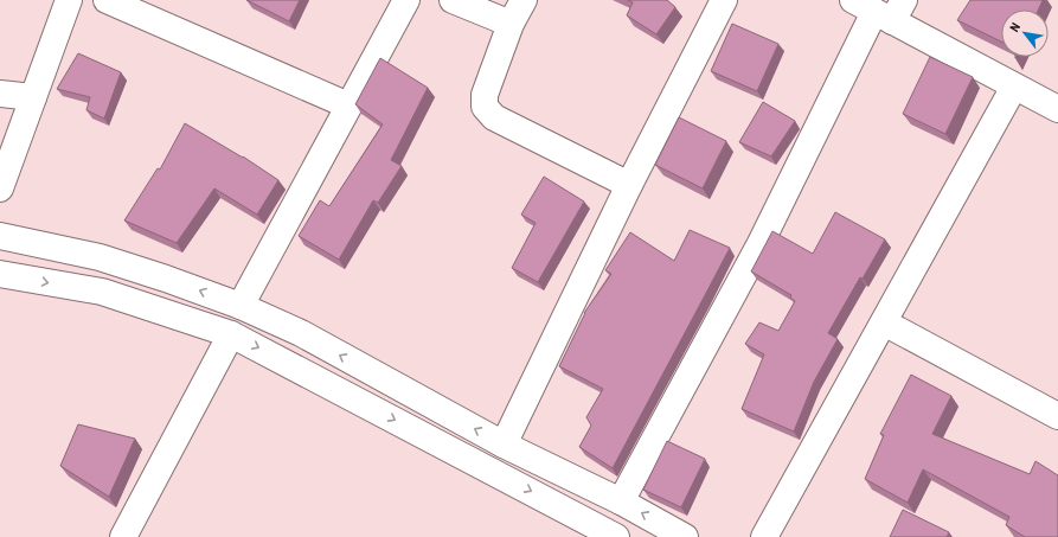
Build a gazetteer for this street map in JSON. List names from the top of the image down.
{
  "north": "top left"
}
